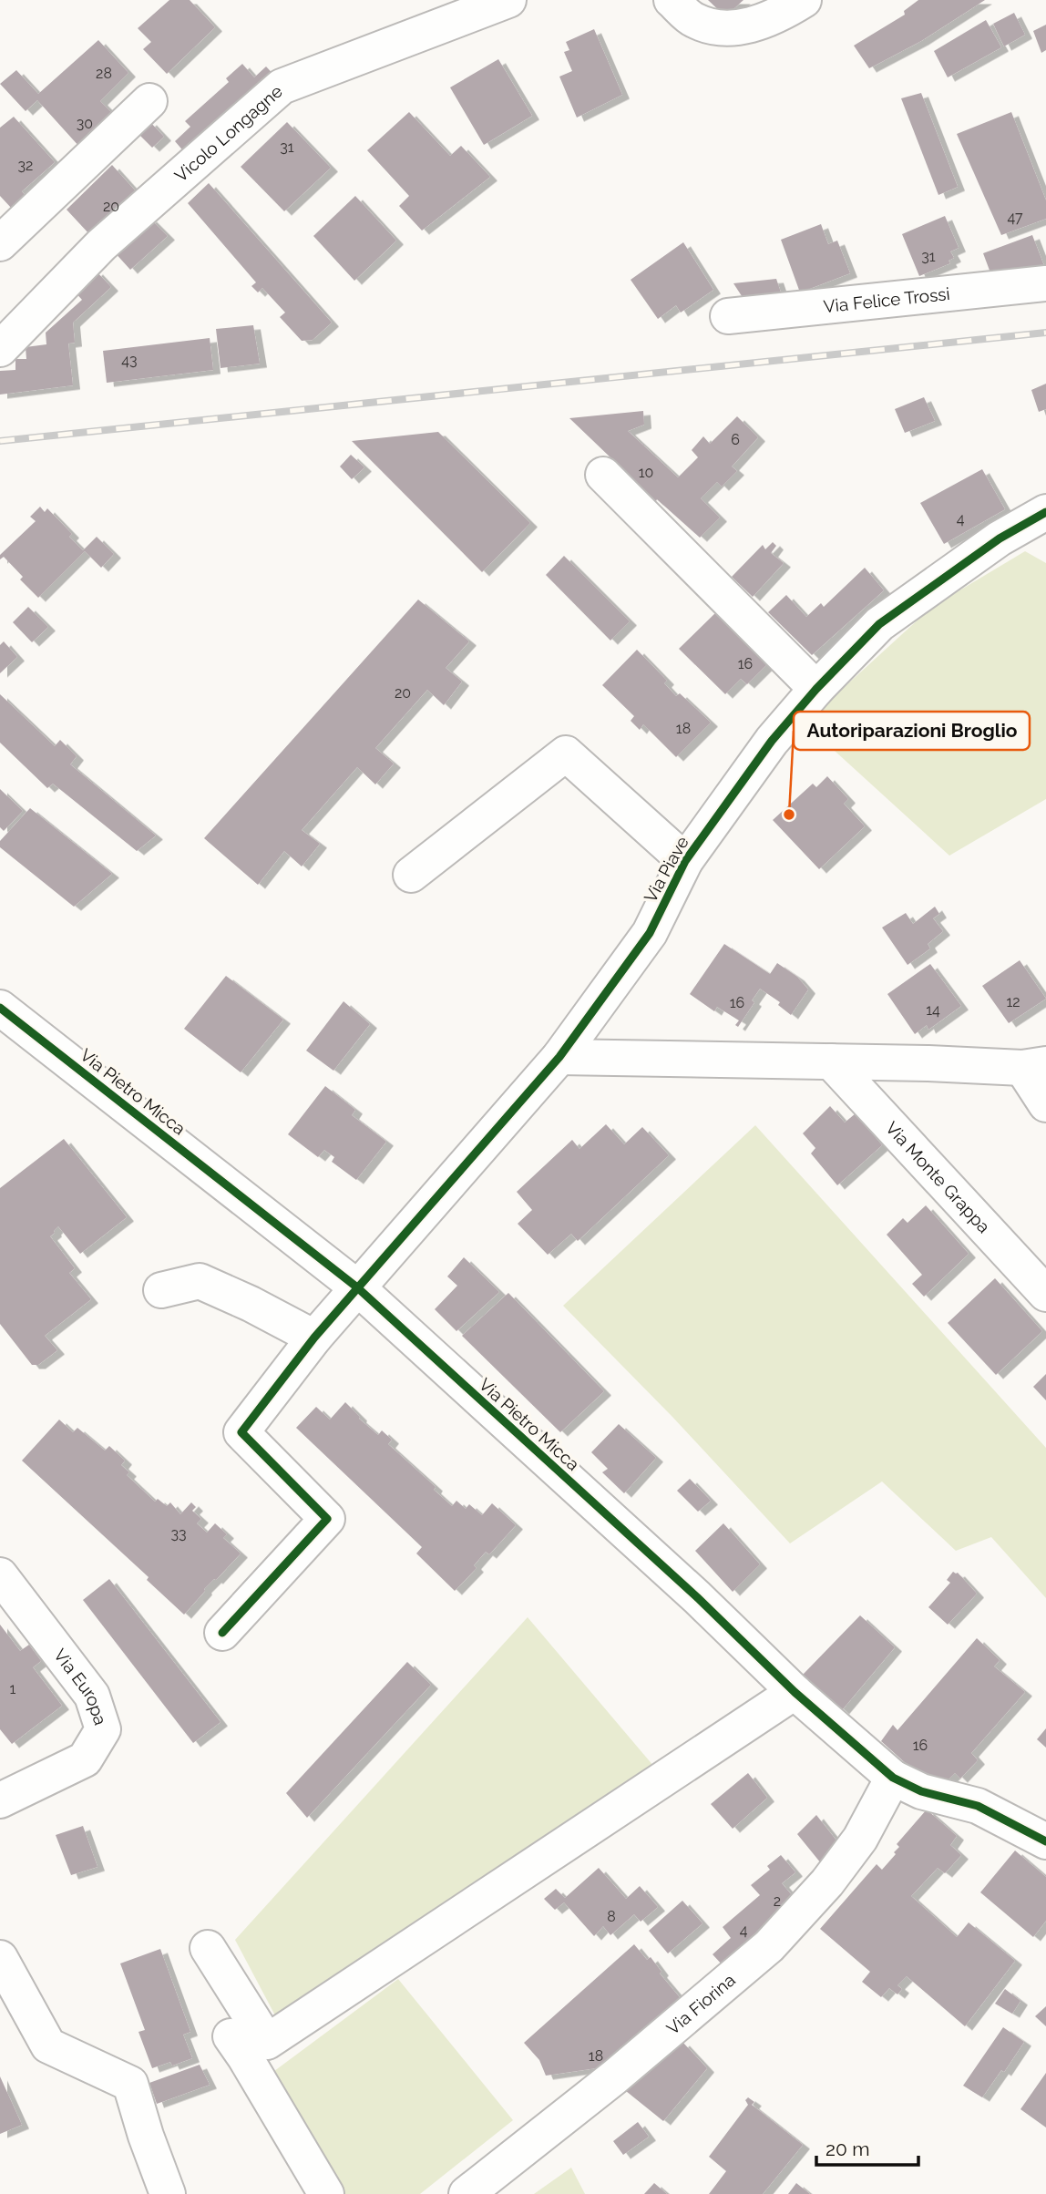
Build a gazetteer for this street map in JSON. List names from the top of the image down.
{
  "streets": {
    "street": [
      "Vicolo Longagne",
      "Via Felice Trossi",
      "Via Piave",
      "Via Pietro Micca",
      "Via Monte Grappa",
      "Via Europa",
      "Via Fiorina"
    ]
  },
  "crossings": [
    ["Via Piave", "Via Pietro Micca"],
    ["Via Pietro Micca", "Via Fiorina"]
  ],
  "places": ["Autoriparazioni Broglio"],
  "house_numbers": [
    "28",
    "30",
    "31",
    "32",
    "20",
    "47",
    "31",
    "43",
    "6",
    "10",
    "4",
    "16",
    "20",
    "18",
    "12",
    "16",
    "14",
    "33",
    "1",
    "16",
    "2",
    "8",
    "4",
    "18"
  ],
  "scale_bar": "20 m"
}
